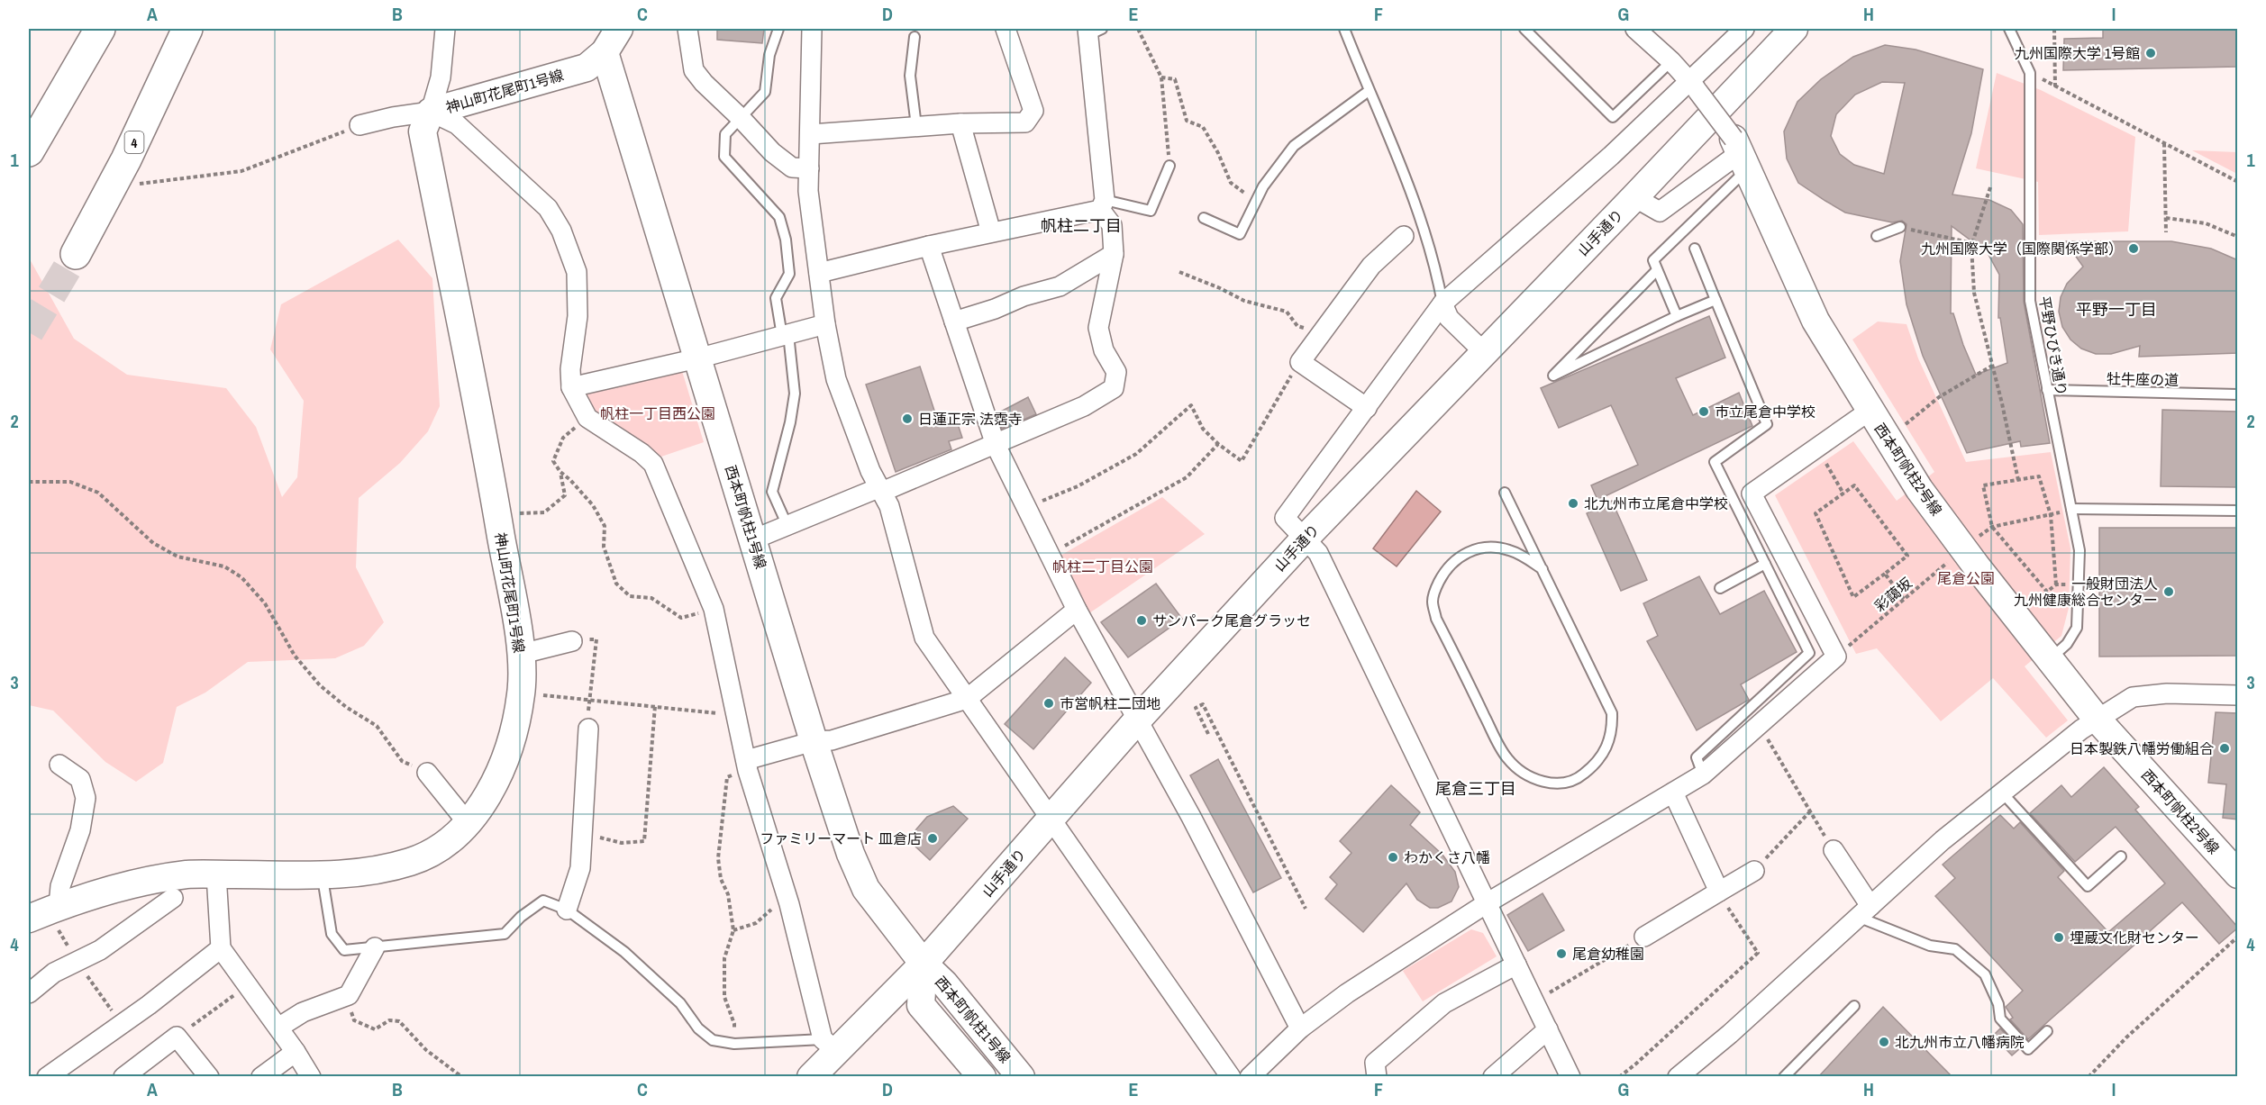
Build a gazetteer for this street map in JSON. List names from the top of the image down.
{
  "streets": {
    "highway": ["4"],
    "street": [
      "神山町花尾町1号線",
      "山手通り",
      "西本町帆柱2号線",
      "西本町帆柱1号線"
    ],
    "lane": ["平野ひびき通り", "牡牛座の道"],
    "path": ["彩藹坂"]
  },
  "crossings": [
    ["神山町花尾町1号線", "西本町帆柱1号線"],
    ["山手通り", "西本町帆柱1号線"],
    ["平野ひびき通り", "牡牛座の道"],
    ["平野ひびき通り", "西本町帆柱2号線"],
    ["西本町帆柱2号線", "彩藹坂"]
  ],
  "districts": ["帆柱二丁目", "平野一丁目", "尾倉三丁目"],
  "parks": ["帆柱一丁目西公園", "帆柱二丁目公園", "尾倉公園"],
  "places": [
    "九州国際大学 1号館",
    "九州国際大学（国際関係学部）",
    "市立尾倉中学校",
    "日蓮正宗 法霑寺",
    "北九州市立尾倉中学校",
    "一般財団法人 九州健康総合センター",
    "サンパーク尾倉グラッセ",
    "市営帆柱二団地",
    "日本製鉄八幡労働組合",
    "ファミリーマート 皿倉店",
    "わかくさ八幡",
    "埋蔵文化財センター",
    "尾倉幼稚園",
    "北九州市立八幡病院"
  ],
  "grid": {
    "columns": [
      "A",
      "B",
      "C",
      "D",
      "E",
      "F",
      "G",
      "H",
      "I"
    ],
    "rows": [
      "1",
      "2",
      "3",
      "4"
    ]
  }
}
